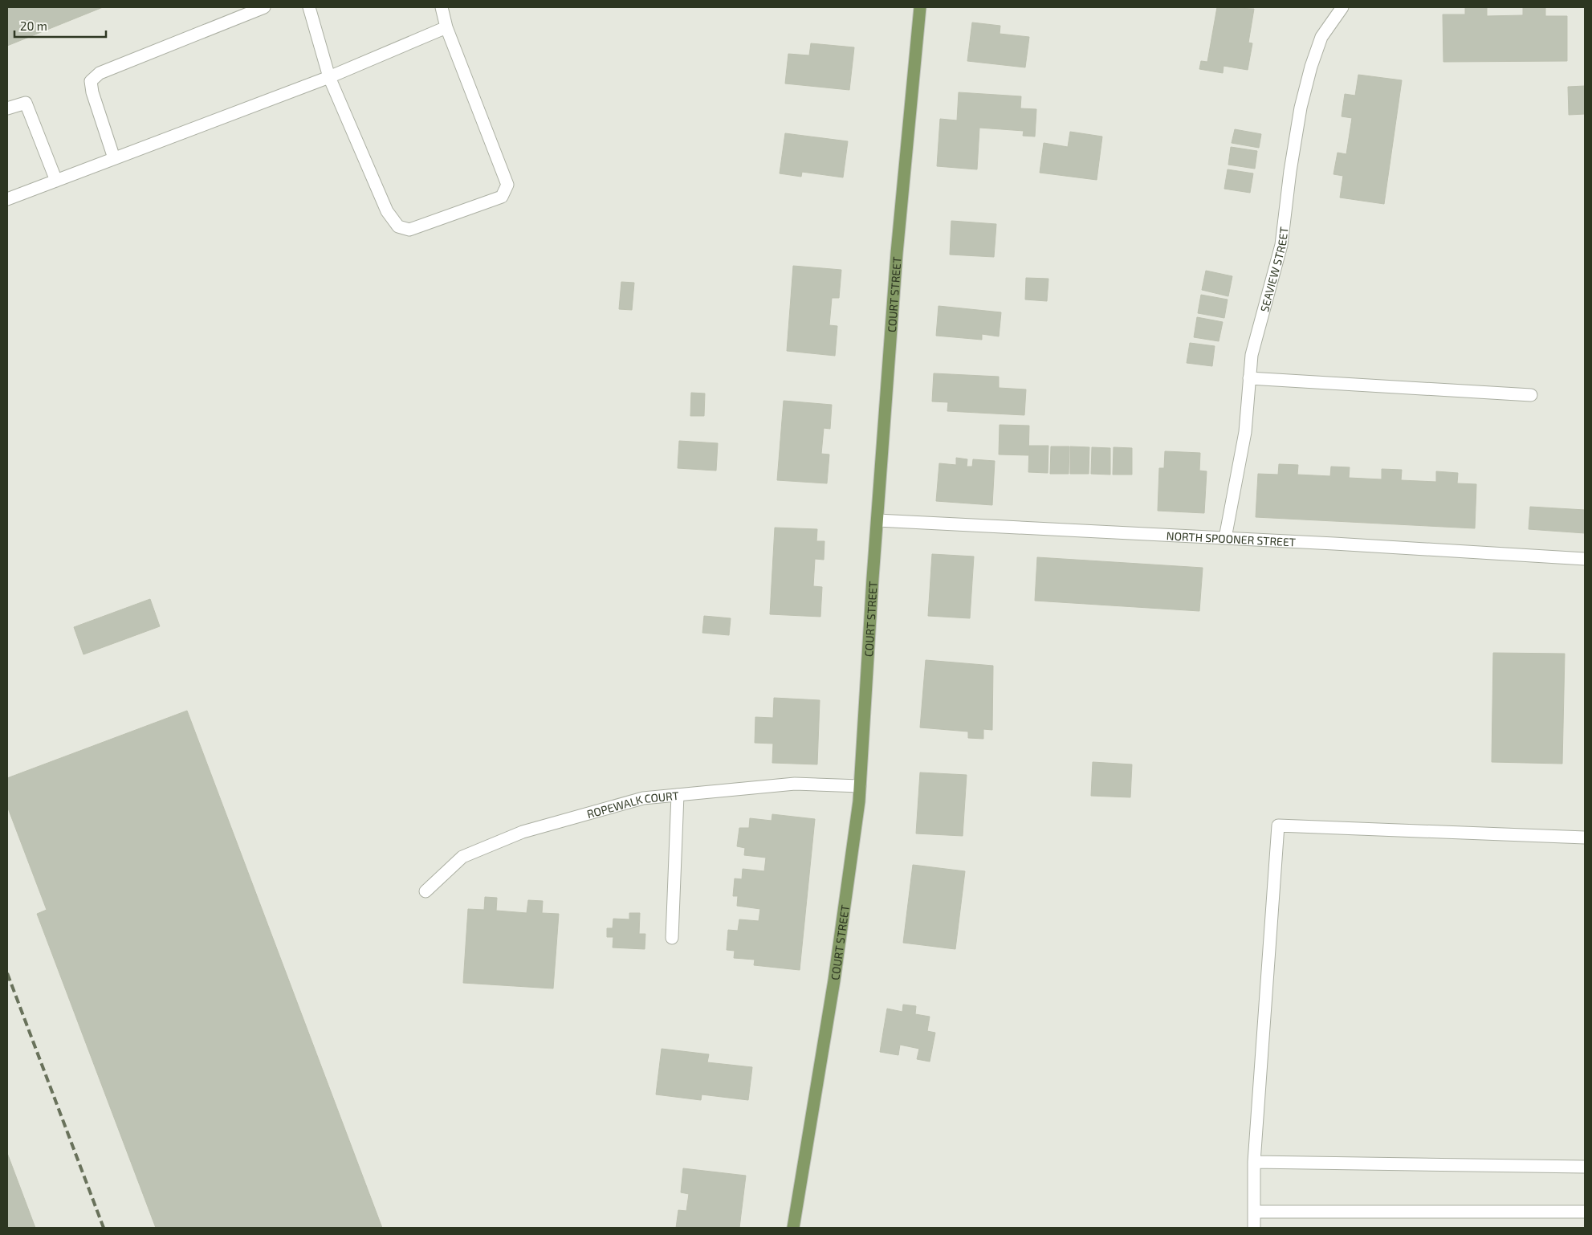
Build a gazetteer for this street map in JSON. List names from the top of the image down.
{
  "streets": {
    "main road": ["COURT STREET"],
    "street": ["SEAVIEW STREET", "NORTH SPOONER STREET", "ROPEWALK COURT"]
  },
  "crossings": [
    ["SEAVIEW STREET", "NORTH SPOONER STREET"],
    ["COURT STREET", "NORTH SPOONER STREET"],
    ["COURT STREET", "ROPEWALK COURT"]
  ],
  "scale_bar": "20 m"
}
